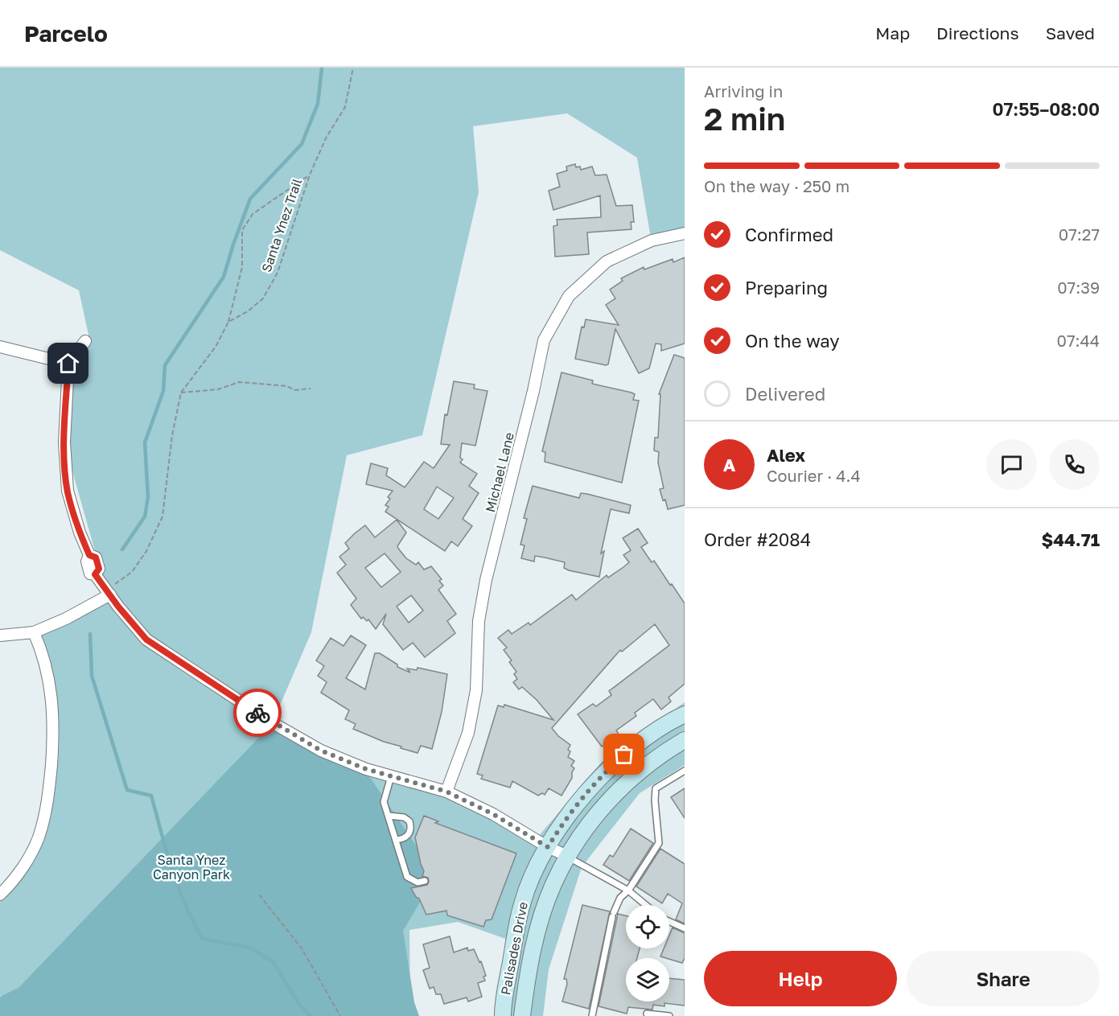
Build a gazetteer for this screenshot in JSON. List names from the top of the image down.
{
  "streets": {
    "street": ["Michael Lane", "Palisades Drive"],
    "path": ["Santa Ynez Trail"]
  },
  "parks": ["Santa Ynez Canyon Park"],
  "page": {
    "header": "Parcelo",
    "nav": ["Map", "Directions", "Saved"],
    "heading": ["2 min", "Arriving in", "07:55–08:00"],
    "panel": [
      "Alex",
      "Courier · 4.4",
      "Order #2084",
      "$44.71"
    ],
    "bar": "On the way · 250 m",
    "list": [
      ["Confirmed", "07:27"],
      ["Preparing", "07:39"],
      ["On the way", "07:44"],
      "Delivered"
    ],
    "round": "A",
    "buttons": ["Help", "Share"]
  }
}
